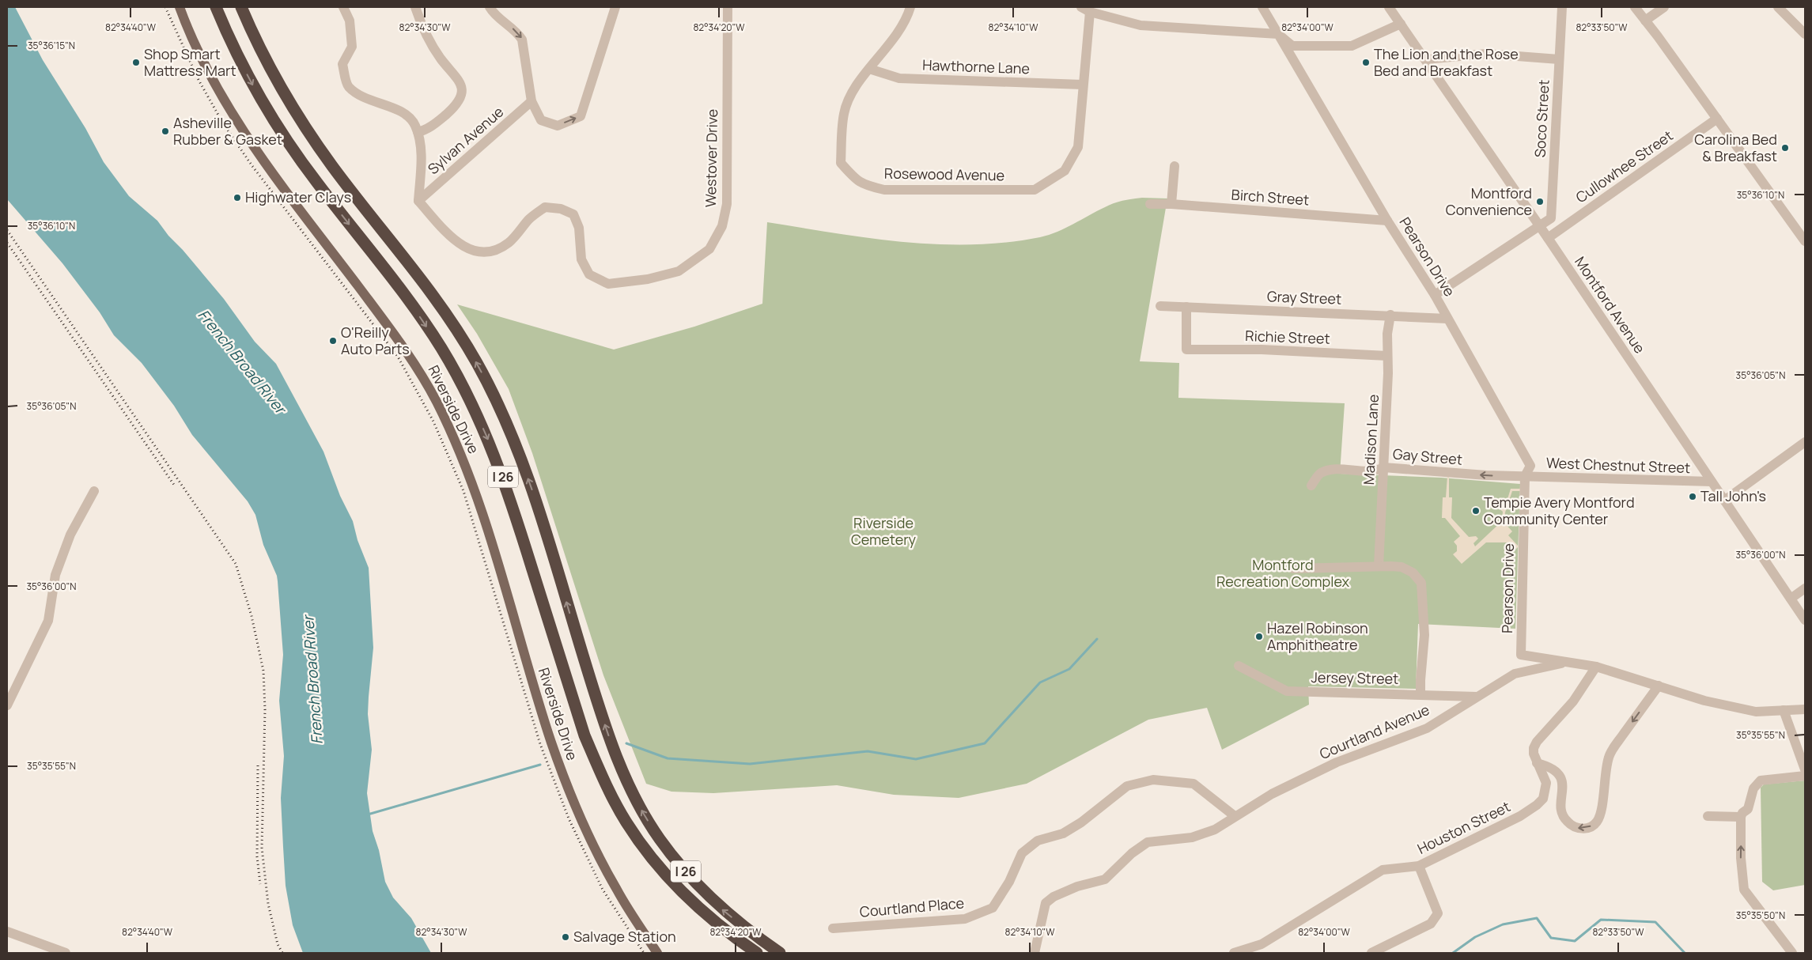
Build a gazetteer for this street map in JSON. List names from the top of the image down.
{
  "streets": {
    "highway": ["I 26"],
    "main road": ["Riverside Drive"],
    "street": [
      "Hawthorne Lane",
      "Soco Street",
      "Sylvan Avenue",
      "Westover Drive",
      "Cullowhee Street",
      "Rosewood Avenue",
      "Birch Street",
      "Pearson Drive",
      "Gray Street",
      "Montford Avenue",
      "Richie Street",
      "Madison Lane",
      "Gay Street",
      "West Chestnut Street",
      "Jersey Street",
      "Courtland Avenue",
      "Houston Street",
      "Courtland Place"
    ]
  },
  "crossings": [
    ["Hawthorne Lane", "Rosewood Avenue"],
    ["Soco Street", "Montford Avenue"],
    ["Sylvan Avenue", "Westover Drive"],
    ["Cullowhee Street", "Montford Avenue"],
    ["Birch Street", "Pearson Drive"],
    ["Pearson Drive", "Gray Street"],
    ["Pearson Drive", "Gay Street"],
    ["Pearson Drive", "West Chestnut Street"],
    ["Pearson Drive", "Courtland Avenue"],
    ["Gray Street", "Richie Street"],
    ["Gray Street", "Madison Lane"],
    ["Montford Avenue", "West Chestnut Street"],
    ["Richie Street", "Madison Lane"],
    ["Madison Lane", "Gay Street"],
    ["Gay Street", "West Chestnut Street"],
    ["Jersey Street", "Courtland Avenue"],
    ["Courtland Avenue", "Houston Street"],
    ["Courtland Avenue", "Courtland Place"]
  ],
  "one_way": ["Gay Street"],
  "water": ["French Broad River"],
  "parks": ["Riverside Cemetery", "Montford Recreation Complex"],
  "places": [
    "Shop Smart Mattress Mart",
    "The Lion and the Rose Bed and Breakfast",
    "Asheville Rubber & Gasket",
    "Carolina Bed & Breakfast",
    "Highwater Clays",
    "Montford Convenience",
    "O'Reilly Auto Parts",
    "Tall John's",
    "Tempie Avery Montford Community Center",
    "Hazel Robinson Amphitheatre",
    "Salvage Station"
  ],
  "coordinates": [
    "82°34'40\"W",
    "82°34'30\"W",
    "82°34'20\"W",
    "82°34'10\"W",
    "82°34'00\"W",
    "82°33'50\"W",
    "35°36'15\"N",
    "35°36'10\"N",
    "35°36'05\"N",
    "35°36'00\"N",
    "35°35'55\"N",
    "35°35'50\"N"
  ]
}
